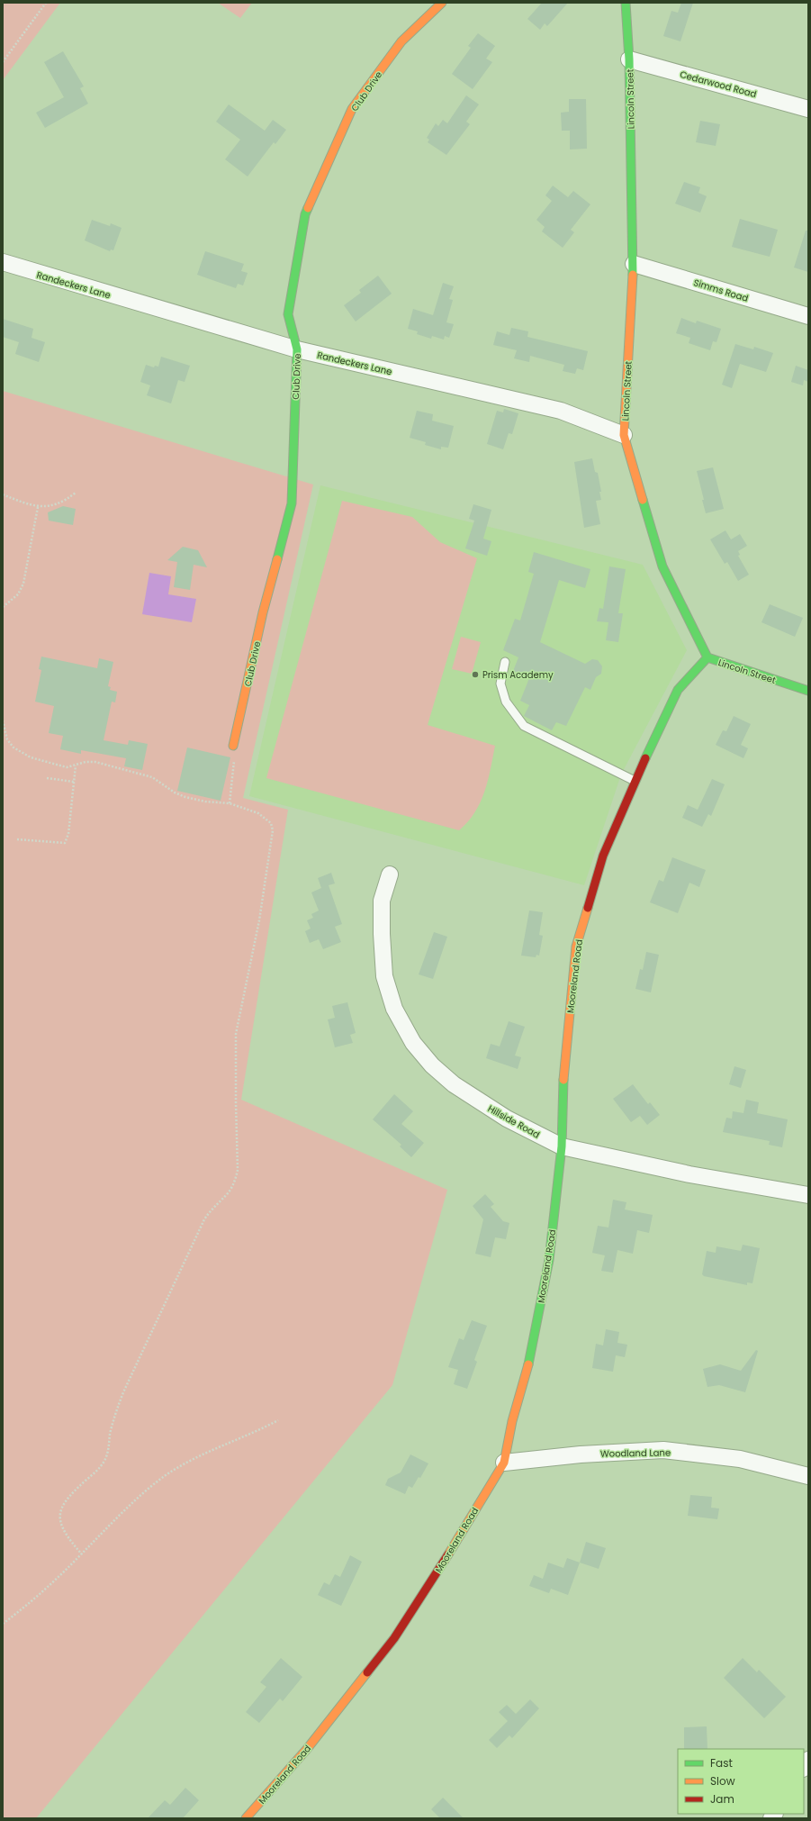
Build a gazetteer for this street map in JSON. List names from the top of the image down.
{
  "streets": {
    "street": [
      "Cedarwood Road",
      "Club Drive",
      "Lincoln Street",
      "Randeckers Lane",
      "Simms Road",
      "Mooreland Road",
      "Hillside Road",
      "Woodland Lane"
    ]
  },
  "crossings": [
    ["Cedarwood Road", "Lincoln Street"],
    ["Club Drive", "Randeckers Lane"],
    ["Lincoln Street", "Randeckers Lane"],
    ["Lincoln Street", "Simms Road"],
    ["Lincoln Street", "Mooreland Road"],
    ["Mooreland Road", "Hillside Road"],
    ["Mooreland Road", "Woodland Lane"]
  ],
  "places": ["Prism Academy"],
  "legend": ["Fast", "Slow", "Jam"]
}
